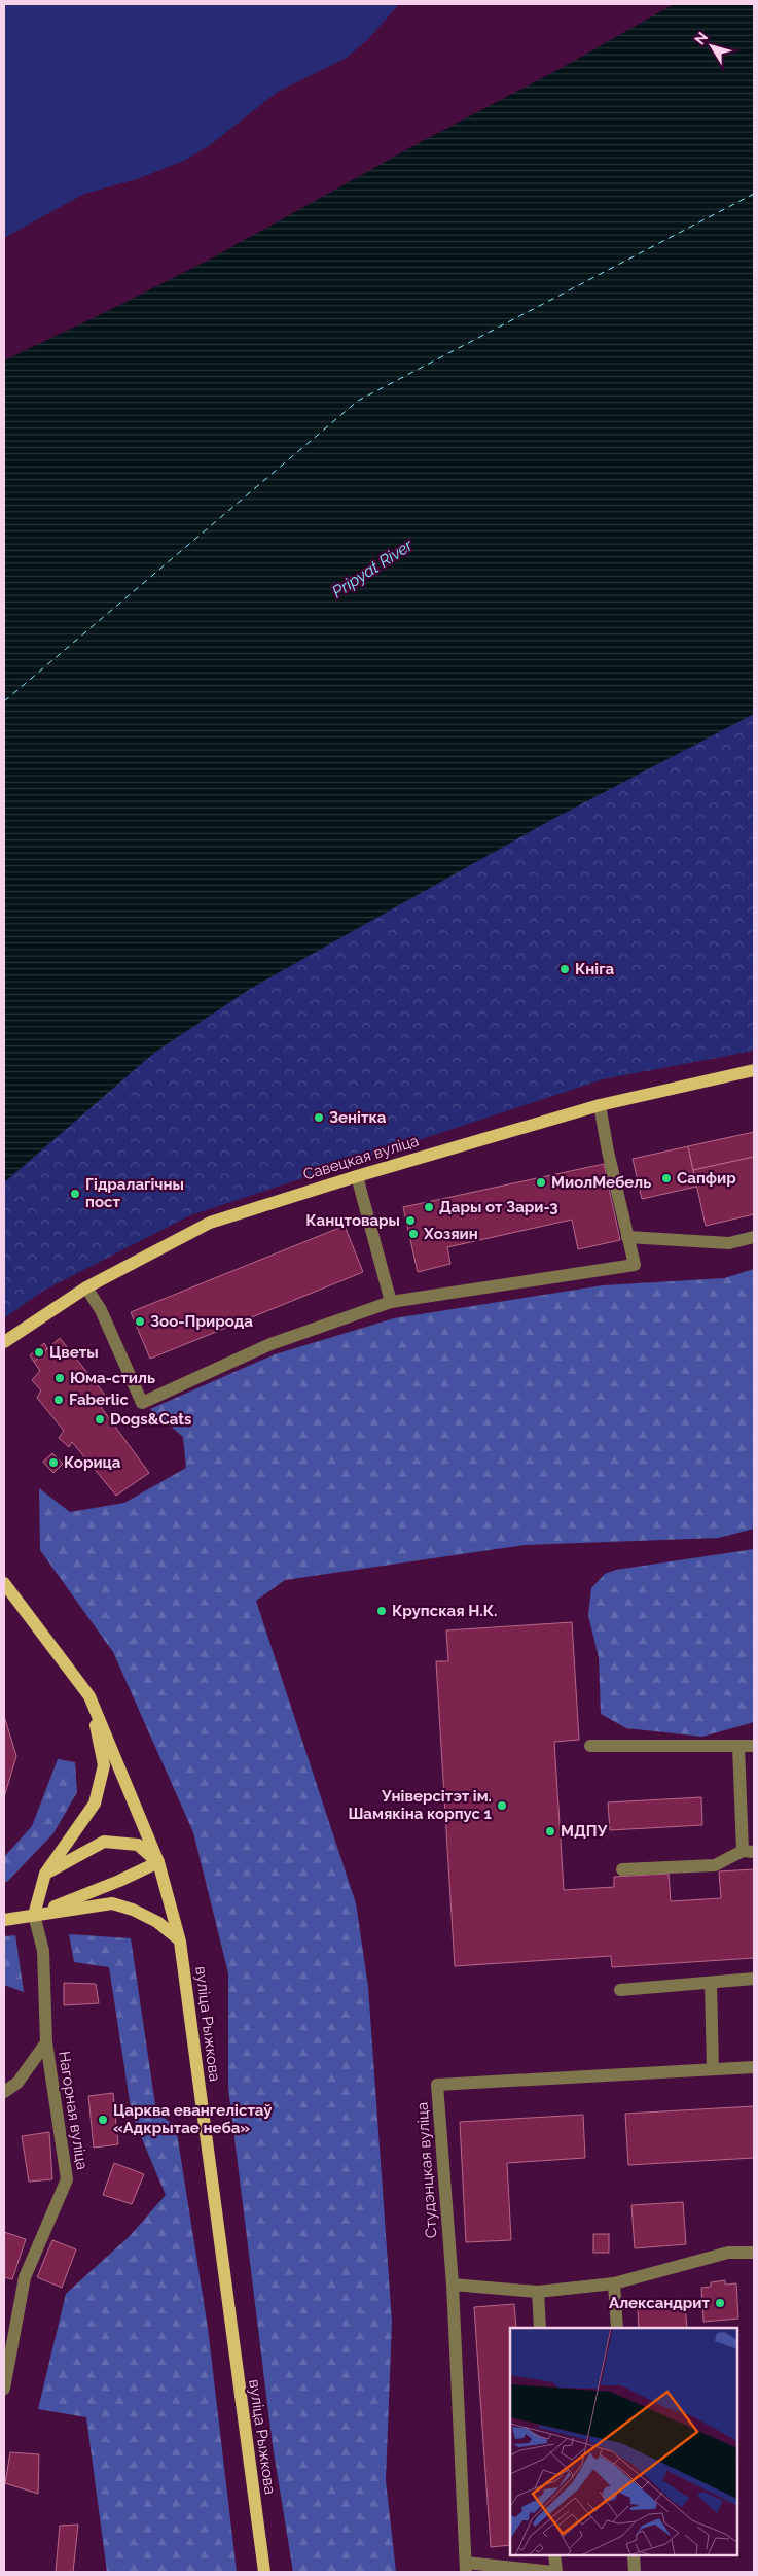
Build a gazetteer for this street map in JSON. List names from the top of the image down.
{
  "streets": {
    "main road": ["Савецкая вуліца", "вуліца Рыжкова"],
    "street": ["Нагорная вуліца", "Студэнцкая вуліца"]
  },
  "water": ["Pripyat River"],
  "places": [
    "Кніга",
    "Зенітка",
    "Сапфир",
    "МиолМебель",
    "Гідралагічны пост",
    "Дары от Зари-3",
    "Канцтовары",
    "Хозяин",
    "Зоо-Природа",
    "Цветы",
    "Юма-стиль",
    "Faberlic",
    "Dogs&Cats",
    "Корица",
    "Крупская Н.К.",
    "Універсітэт ім. Шамякіна корпус 1",
    "МДПУ",
    "Царква евангелістаў «Адкрытае неба»",
    "Александрит"
  ],
  "north": "top left"
}
